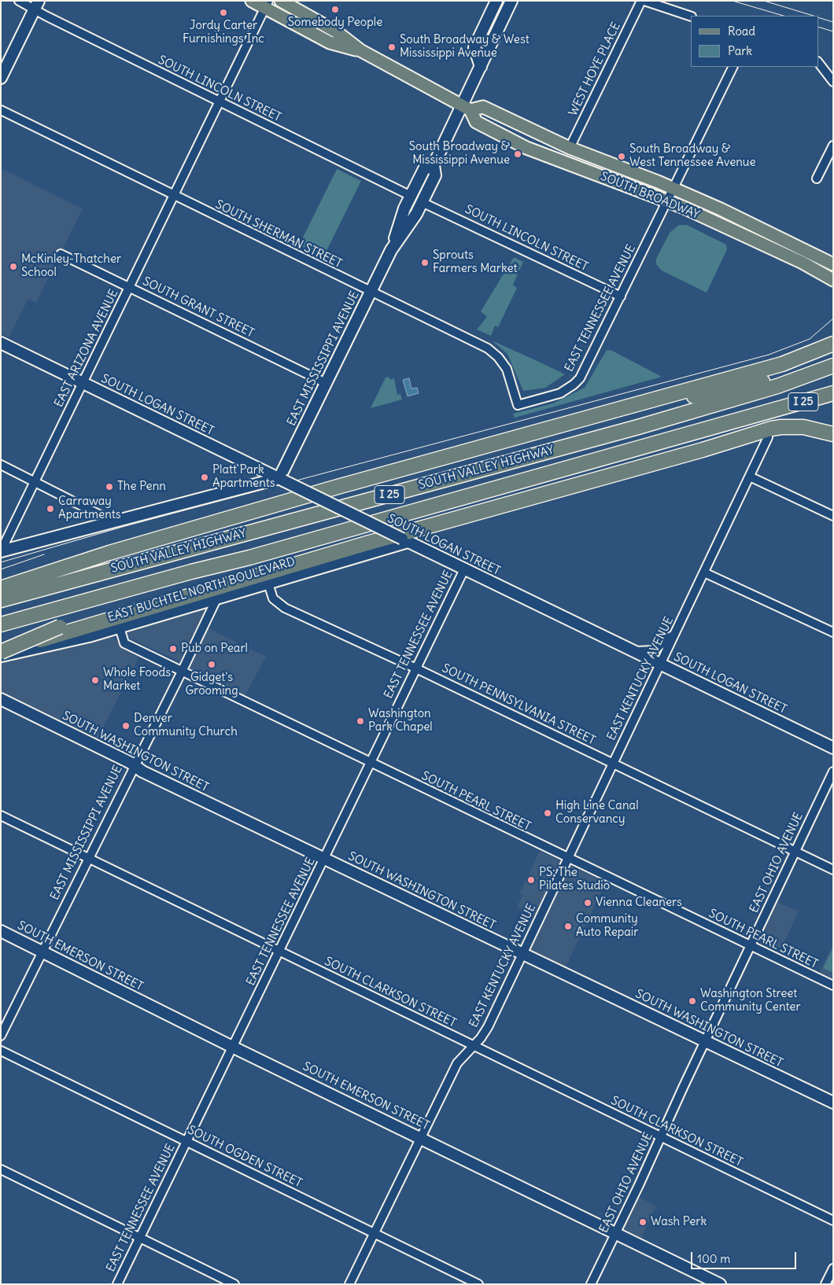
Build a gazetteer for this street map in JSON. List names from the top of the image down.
{
  "streets": {
    "highway": ["I 25", "SOUTH VALLEY HIGHWAY"],
    "main road": ["SOUTH BROADWAY"],
    "street": [
      "WEST HOYE PLACE",
      "SOUTH LINCOLN STREET",
      "SOUTH SHERMAN STREET",
      "SOUTH GRANT STREET",
      "EAST TENNESSEE AVENUE",
      "EAST ARIZONA AVENUE",
      "EAST MISSISSIPPI AVENUE",
      "SOUTH LOGAN STREET",
      "EAST BUCHTEL NORTH BOULEVARD",
      "EAST KENTUCKY AVENUE",
      "SOUTH PENNSYLVANIA STREET",
      "SOUTH WASHINGTON STREET",
      "SOUTH PEARL STREET",
      "EAST OHIO AVENUE",
      "SOUTH EMERSON STREET",
      "SOUTH CLARKSON STREET",
      "SOUTH OGDEN STREET"
    ]
  },
  "crossings": [
    ["WEST HOYE PLACE", "SOUTH BROADWAY"],
    ["SOUTH LINCOLN STREET", "EAST TENNESSEE AVENUE"],
    ["SOUTH LINCOLN STREET", "EAST ARIZONA AVENUE"],
    ["SOUTH LINCOLN STREET", "EAST MISSISSIPPI AVENUE"],
    ["SOUTH BROADWAY", "EAST TENNESSEE AVENUE"],
    ["SOUTH BROADWAY", "EAST ARIZONA AVENUE"],
    ["SOUTH BROADWAY", "EAST MISSISSIPPI AVENUE"],
    ["SOUTH SHERMAN STREET", "EAST TENNESSEE AVENUE"],
    ["SOUTH SHERMAN STREET", "EAST ARIZONA AVENUE"],
    ["SOUTH SHERMAN STREET", "EAST MISSISSIPPI AVENUE"],
    ["SOUTH GRANT STREET", "EAST ARIZONA AVENUE"],
    ["SOUTH GRANT STREET", "EAST MISSISSIPPI AVENUE"],
    ["EAST TENNESSEE AVENUE", "SOUTH LOGAN STREET"],
    ["EAST TENNESSEE AVENUE", "SOUTH PENNSYLVANIA STREET"],
    ["EAST TENNESSEE AVENUE", "SOUTH WASHINGTON STREET"],
    ["EAST TENNESSEE AVENUE", "SOUTH PEARL STREET"],
    ["EAST TENNESSEE AVENUE", "SOUTH EMERSON STREET"],
    ["EAST TENNESSEE AVENUE", "SOUTH CLARKSON STREET"],
    ["EAST TENNESSEE AVENUE", "SOUTH OGDEN STREET"],
    ["EAST ARIZONA AVENUE", "SOUTH LOGAN STREET"],
    ["EAST MISSISSIPPI AVENUE", "SOUTH LOGAN STREET"],
    ["EAST MISSISSIPPI AVENUE", "EAST BUCHTEL NORTH BOULEVARD"],
    ["EAST MISSISSIPPI AVENUE", "SOUTH WASHINGTON STREET"],
    ["EAST MISSISSIPPI AVENUE", "SOUTH PEARL STREET"],
    ["EAST MISSISSIPPI AVENUE", "SOUTH EMERSON STREET"],
    ["EAST MISSISSIPPI AVENUE", "SOUTH CLARKSON STREET"],
    ["SOUTH LOGAN STREET", "EAST BUCHTEL NORTH BOULEVARD"],
    ["SOUTH LOGAN STREET", "EAST KENTUCKY AVENUE"],
    ["EAST BUCHTEL NORTH BOULEVARD", "SOUTH PENNSYLVANIA STREET"],
    ["EAST BUCHTEL NORTH BOULEVARD", "SOUTH PEARL STREET"],
    ["EAST KENTUCKY AVENUE", "SOUTH PENNSYLVANIA STREET"],
    ["EAST KENTUCKY AVENUE", "SOUTH WASHINGTON STREET"],
    ["EAST KENTUCKY AVENUE", "SOUTH PEARL STREET"],
    ["EAST KENTUCKY AVENUE", "SOUTH EMERSON STREET"],
    ["EAST KENTUCKY AVENUE", "SOUTH CLARKSON STREET"],
    ["EAST KENTUCKY AVENUE", "SOUTH OGDEN STREET"],
    ["SOUTH PENNSYLVANIA STREET", "EAST OHIO AVENUE"],
    ["SOUTH WASHINGTON STREET", "EAST OHIO AVENUE"],
    ["SOUTH PEARL STREET", "EAST OHIO AVENUE"],
    ["EAST OHIO AVENUE", "SOUTH EMERSON STREET"],
    ["EAST OHIO AVENUE", "SOUTH CLARKSON STREET"]
  ],
  "places": [
    "Somebody People",
    "Jordy Carter Furnishings Inc",
    "South Broadway & West Mississippi Avenue",
    "South Broadway & Mississippi Avenue",
    "South Broadway & West Tennessee Avenue",
    "Sprouts Farmers Market",
    "McKinley-Thatcher School",
    "Platt Park Apartments",
    "The Penn",
    "Carraway Apartments",
    "Pub on Pearl",
    "Gidget's Grooming",
    "Whole Foods Market",
    "Washington Park Chapel",
    "Denver Community Church",
    "High Line Canal Conservancy",
    "PS: The Pilates Studio",
    "Vienna Cleaners",
    "Community Auto Repair",
    "Washington Street Community Center",
    "Wash Perk"
  ],
  "legend": ["Road", "Park"],
  "scale_bar": "100 m"
}
